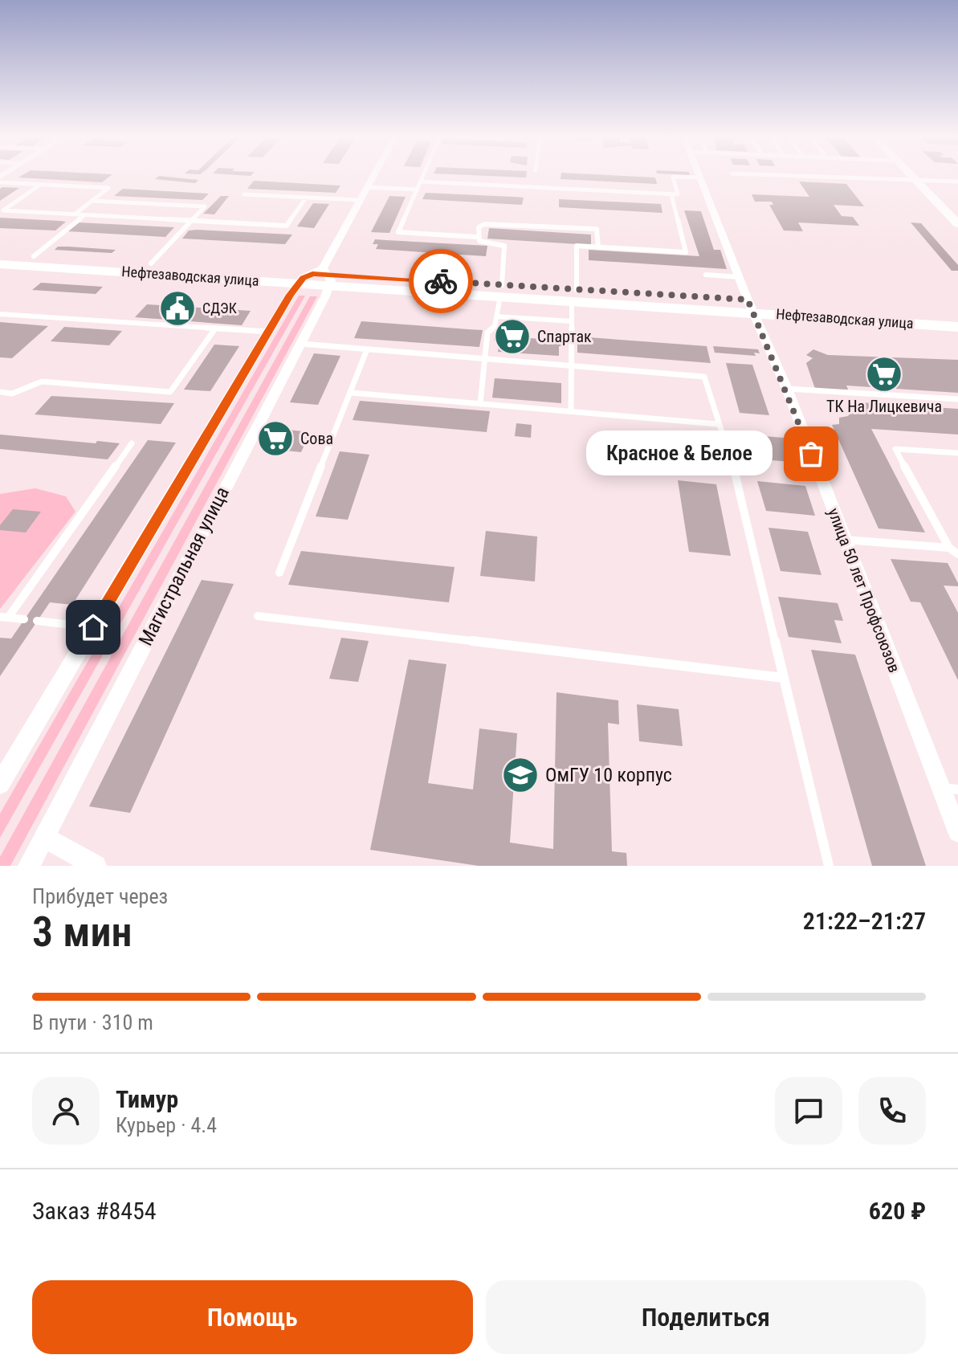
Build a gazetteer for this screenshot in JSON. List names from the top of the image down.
{
  "streets": {
    "main road": ["Нефтезаводская улица"],
    "street": ["Магистральная улица", "улица 50 лет Профсоюзов"]
  },
  "crossings": [
    ["Нефтезаводская улица", "Магистральная улица"],
    ["Нефтезаводская улица", "улица 50 лет Профсоюзов"]
  ],
  "places": {
    "public building": ["СДЭК"],
    "supermarket": ["Спартак", "ТК На Лицкевича", "Сова"],
    "other": ["Красное & Белое"],
    "school or university": ["ОмГУ 10 корпус"]
  },
  "page": {
    "bubble": "Красное & Белое",
    "heading": ["3 мин", "Прибудет через", "21:22–21:27"],
    "panel": [
      "Тимур",
      "Курьер · 4.4",
      "Заказ #8454",
      "620 ₽"
    ],
    "bar": "В пути · 310 m",
    "buttons": ["Помощь", "Поделиться"]
  }
}
